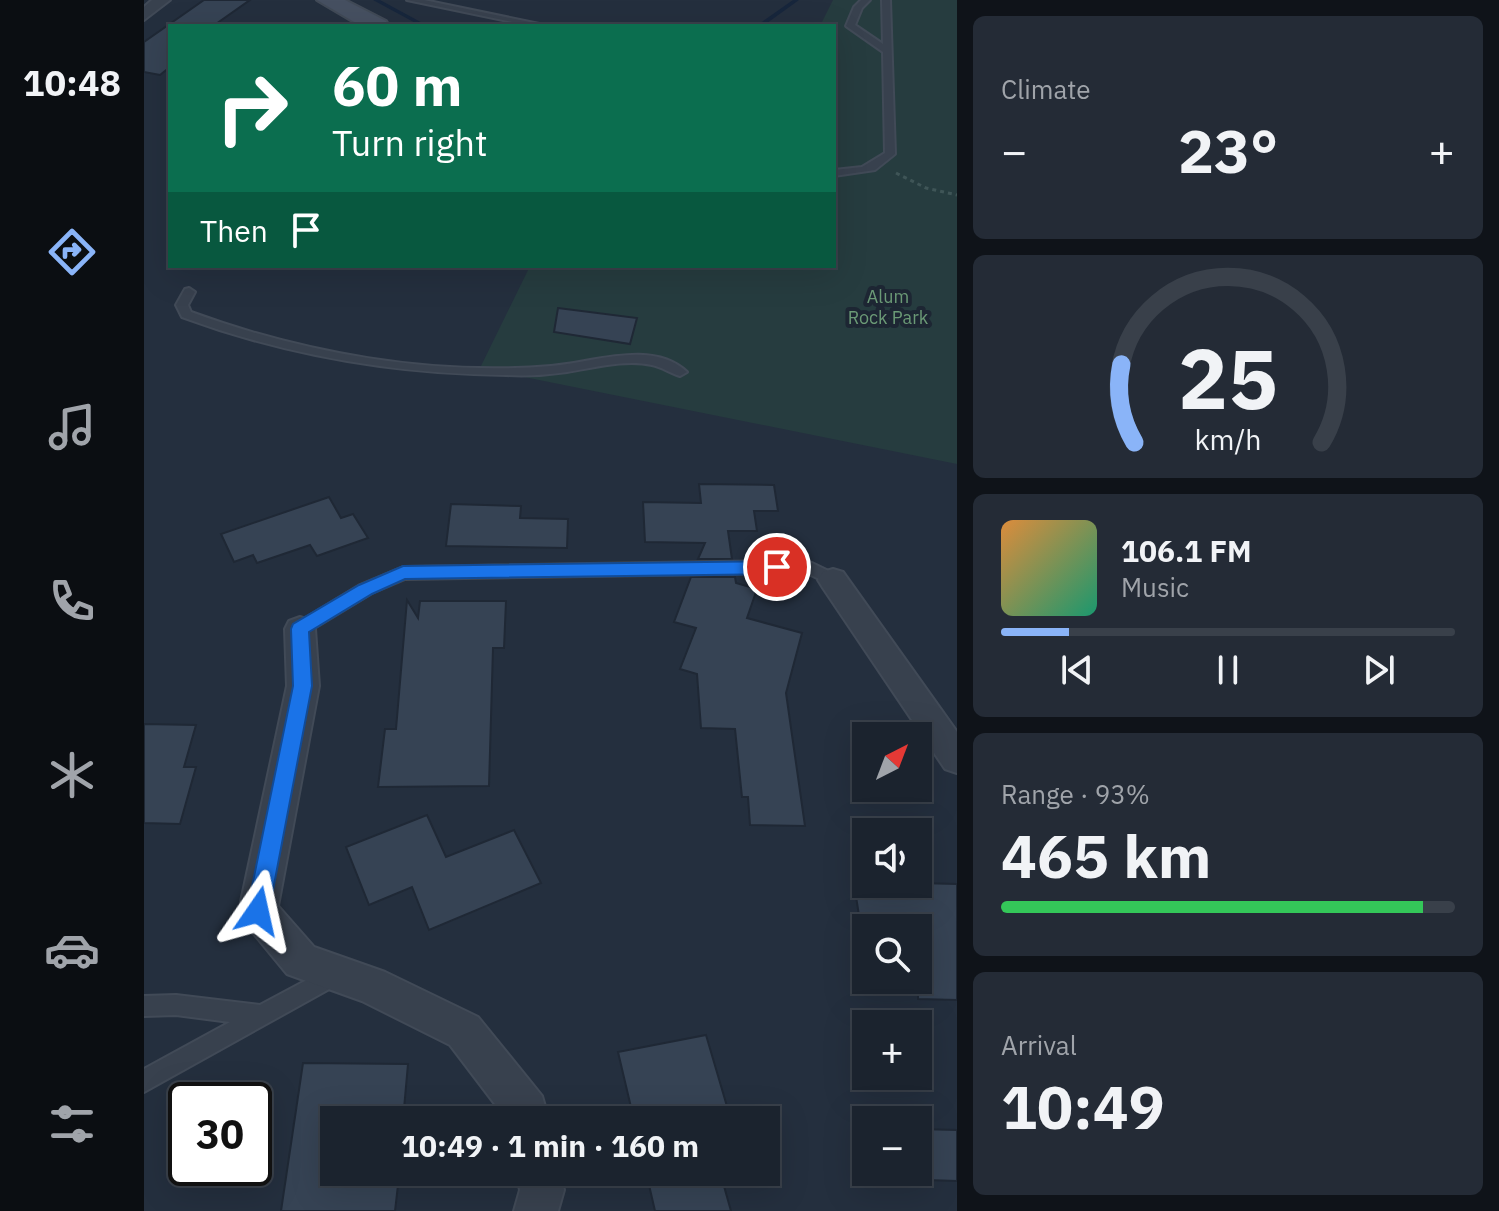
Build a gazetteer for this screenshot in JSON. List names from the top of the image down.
{
  "parks": ["Alum Rock Park"],
  "north": "top right",
  "page": {
    "tabs": "10:48",
    "tile": [
      "Climate",
      ["Range · 93%", "465 km"],
      ["Arrival", "10:49"]
    ],
    "turn": ["60 m", "Turn right"],
    "heat": ["−", "23°", "+"],
    "then": "Then",
    "song": ["106.1 FM", "Music"],
    "map_buttons": ["+", "−"],
    "limit": "30",
    "trip": "10:49 · 1 min · 160 m",
    "gauge": ["25", "km/h"]
  }
}
